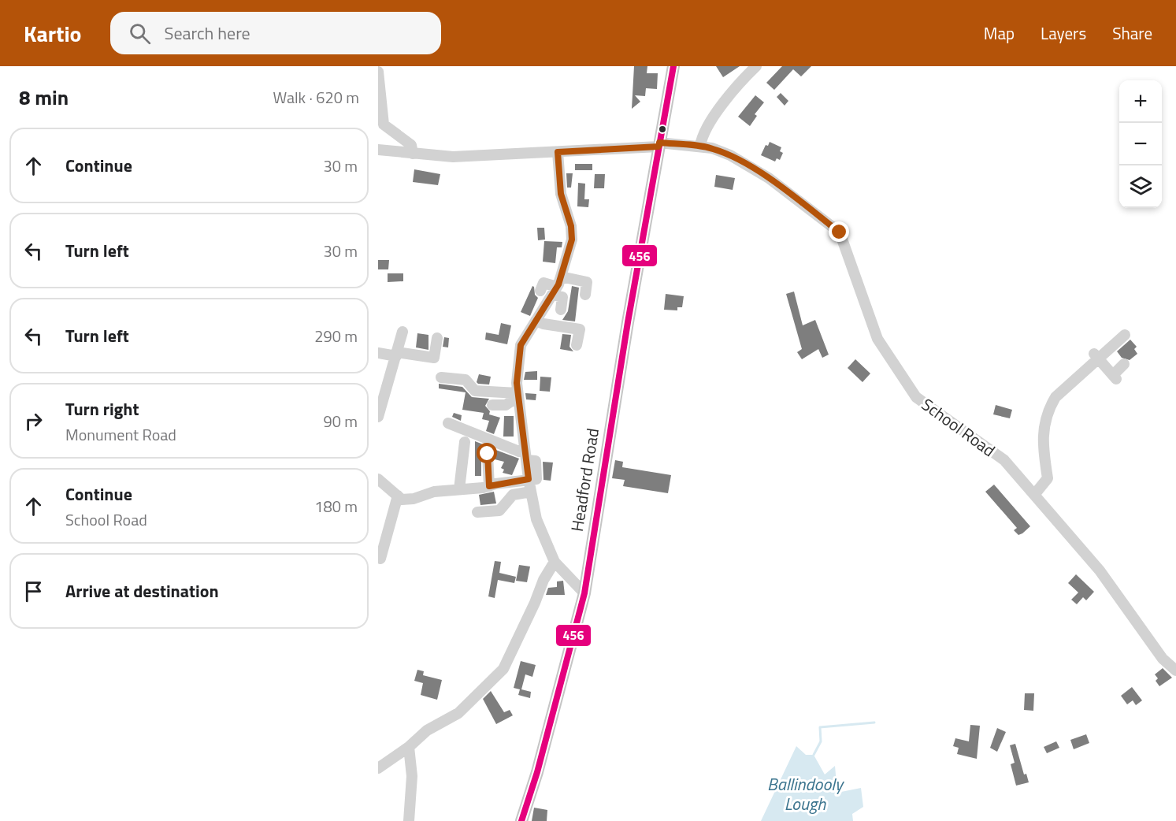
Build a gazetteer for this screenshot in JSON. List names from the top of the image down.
{
  "streets": {
    "main road": ["Headford Road"],
    "street": ["School Road"]
  },
  "crossings": [
    ["School Road", "Headford Road"]
  ],
  "water": ["Ballindooly Lough"],
  "lines": ["transit line 456"],
  "page": {
    "header": "Kartio",
    "search": "Search here",
    "nav": ["Map", "Layers", "Share"],
    "heading": ["8 min", "Walk · 620 m"],
    "map_buttons": ["+", "−"],
    "list": [
      ["Continue", "30 m"],
      ["Turn left", "30 m"],
      ["Turn left", "290 m"],
      ["Turn right", "Monument Road", "90 m"],
      ["Continue", "School Road", "180 m"],
      "Arrive at destination"
    ]
  }
}
